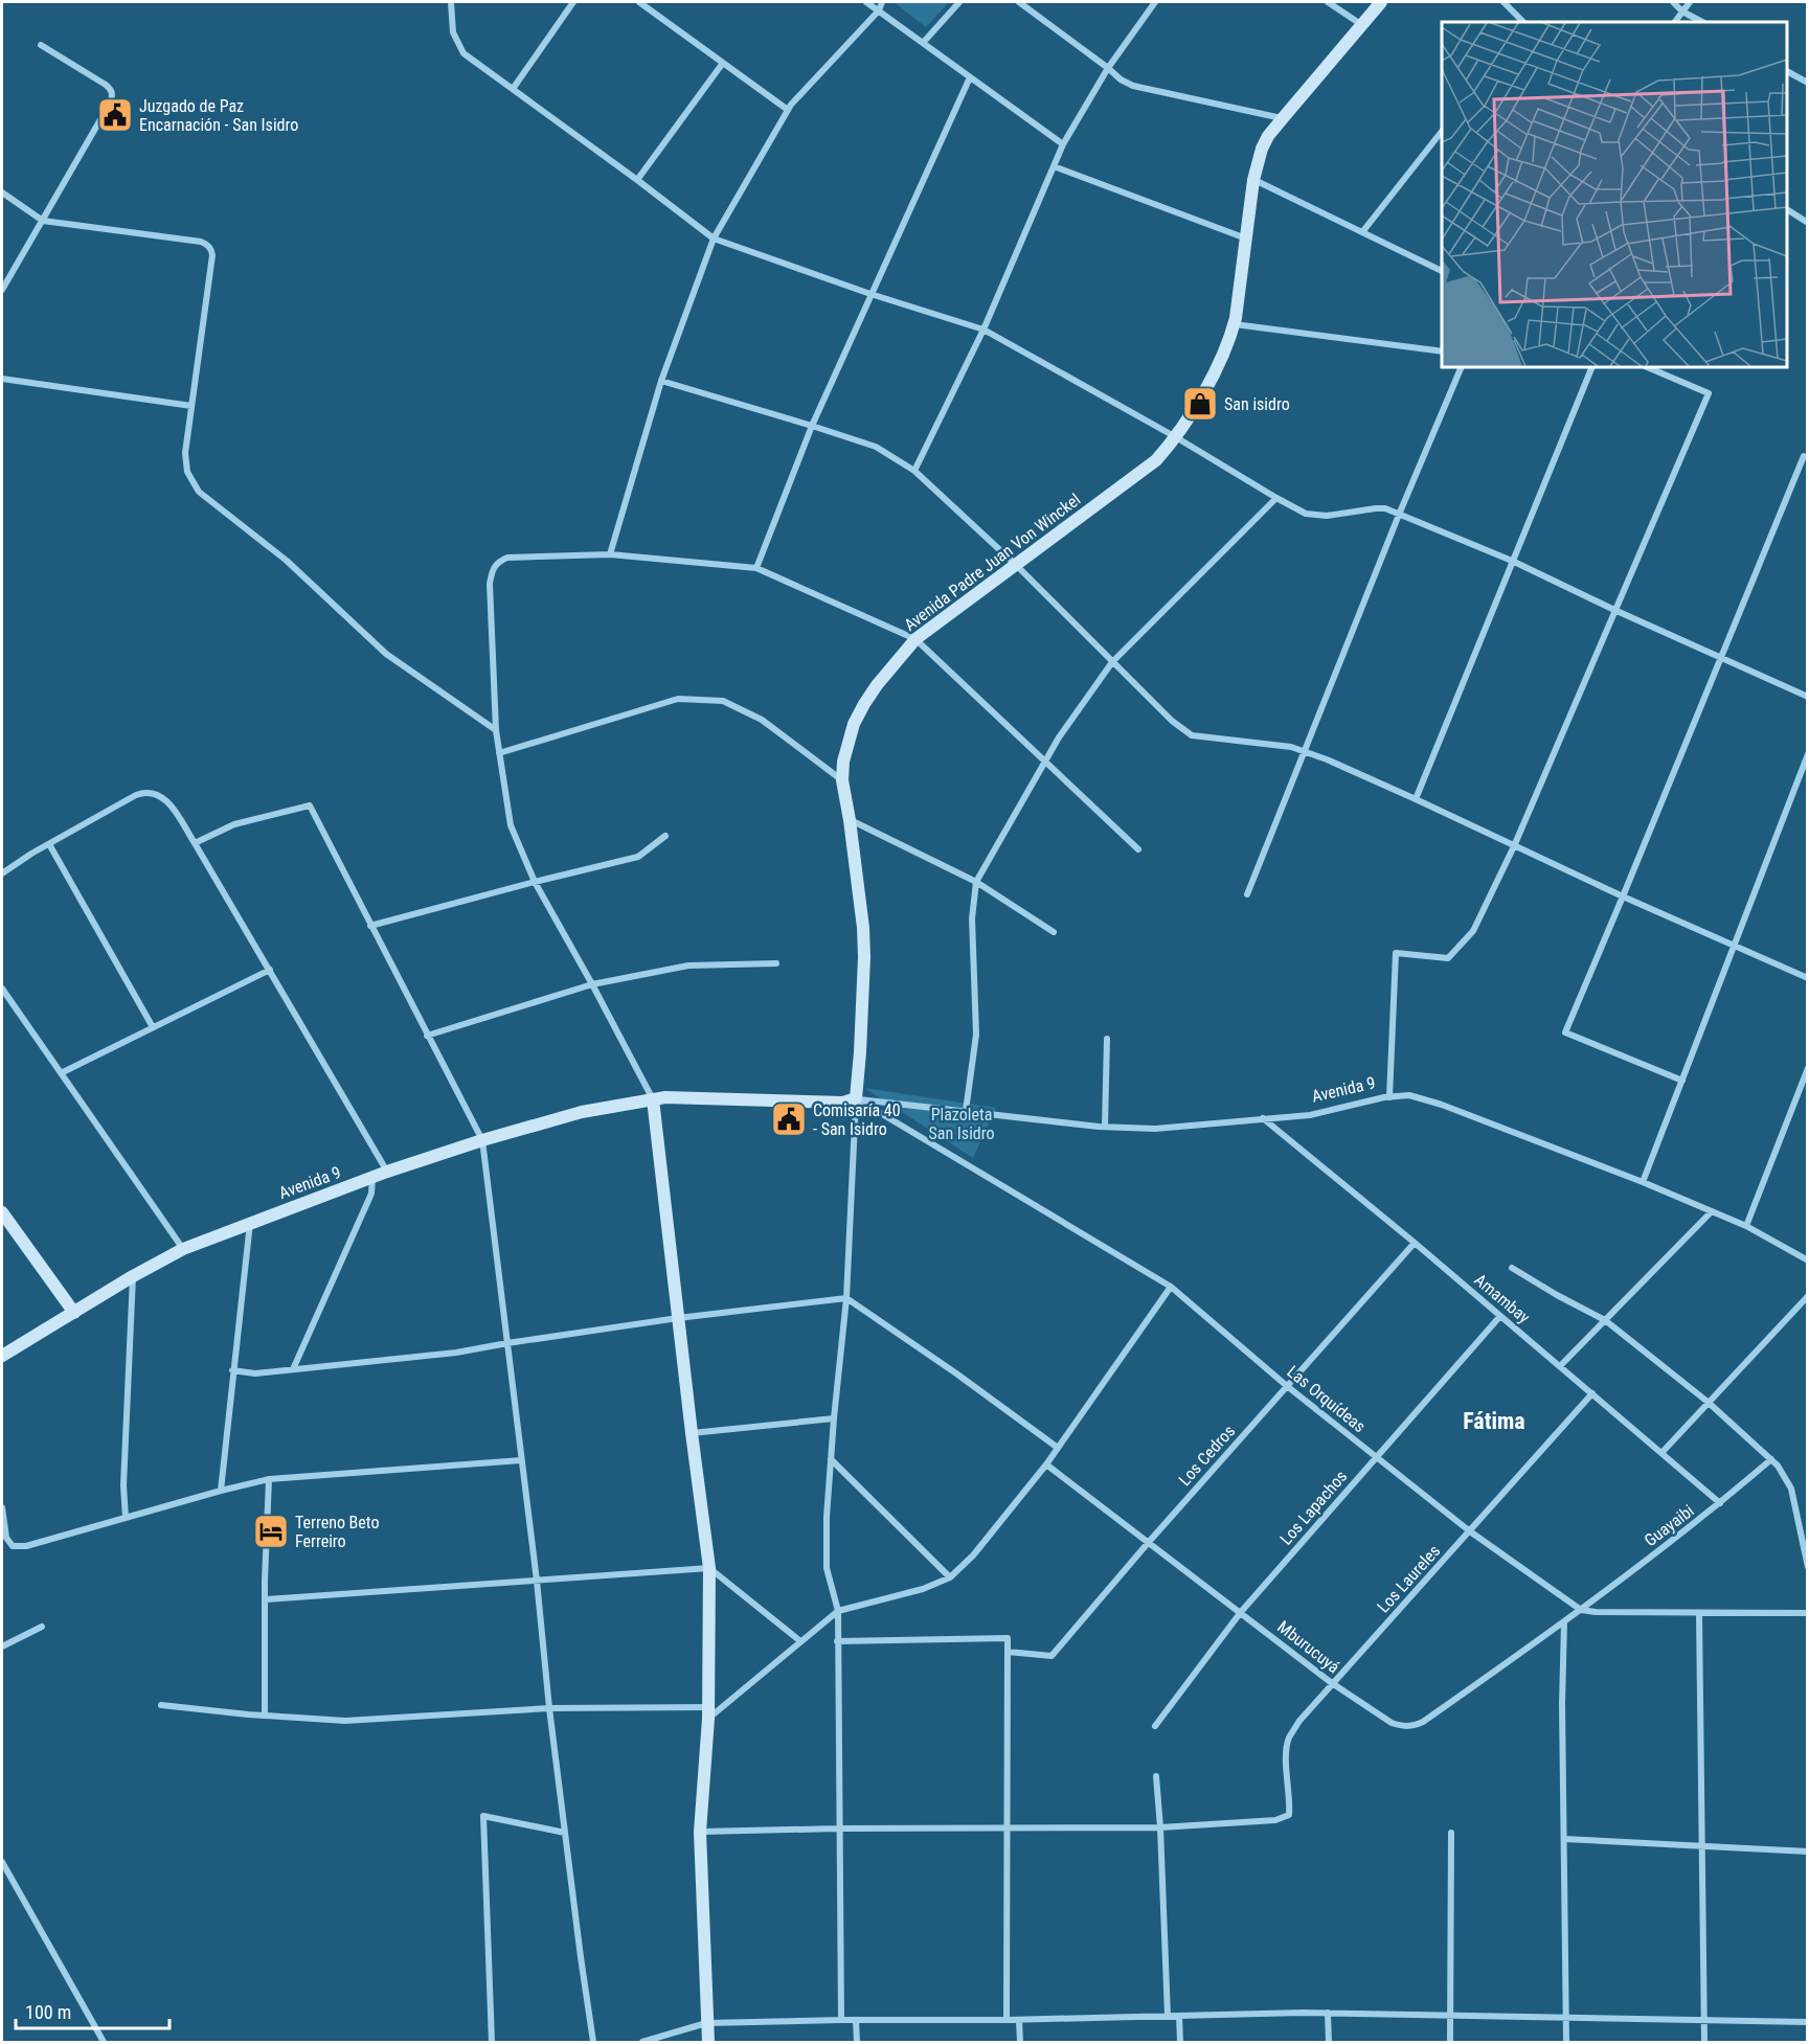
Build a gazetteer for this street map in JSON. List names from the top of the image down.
{
  "streets": {
    "main road": ["Avenida Padre Juan Von Winckel", "Avenida 9"],
    "street": [
      "Amambay",
      "Las Orquídeas",
      "Los Cedros",
      "Los Lapachos",
      "Guayaibi",
      "Los Laureles",
      "Mburucuyá"
    ]
  },
  "crossings": [
    ["Avenida Padre Juan Von Winckel", "Avenida 9"],
    ["Avenida Padre Juan Von Winckel", "Las Orquídeas"],
    ["Avenida 9", "Amambay"],
    ["Avenida 9", "Las Orquídeas"],
    ["Amambay", "Los Cedros"],
    ["Amambay", "Los Lapachos"],
    ["Amambay", "Guayaibi"],
    ["Amambay", "Los Laureles"],
    ["Las Orquídeas", "Los Cedros"],
    ["Las Orquídeas", "Los Lapachos"],
    ["Las Orquídeas", "Guayaibi"],
    ["Las Orquídeas", "Los Laureles"],
    ["Los Cedros", "Mburucuyá"],
    ["Los Lapachos", "Mburucuyá"],
    ["Guayaibi", "Mburucuyá"],
    ["Los Laureles", "Mburucuyá"]
  ],
  "districts": ["Fátima"],
  "parks": ["Plazoleta San Isidro"],
  "places": {
    "public building": ["Juzgado de Paz Encarnación - San Isidro", "Comisaría 40 - San Isidro"],
    "shop": ["San isidro"],
    "hotel": ["Terreno Beto Ferreiro"]
  },
  "scale_bar": "100 m"
}
